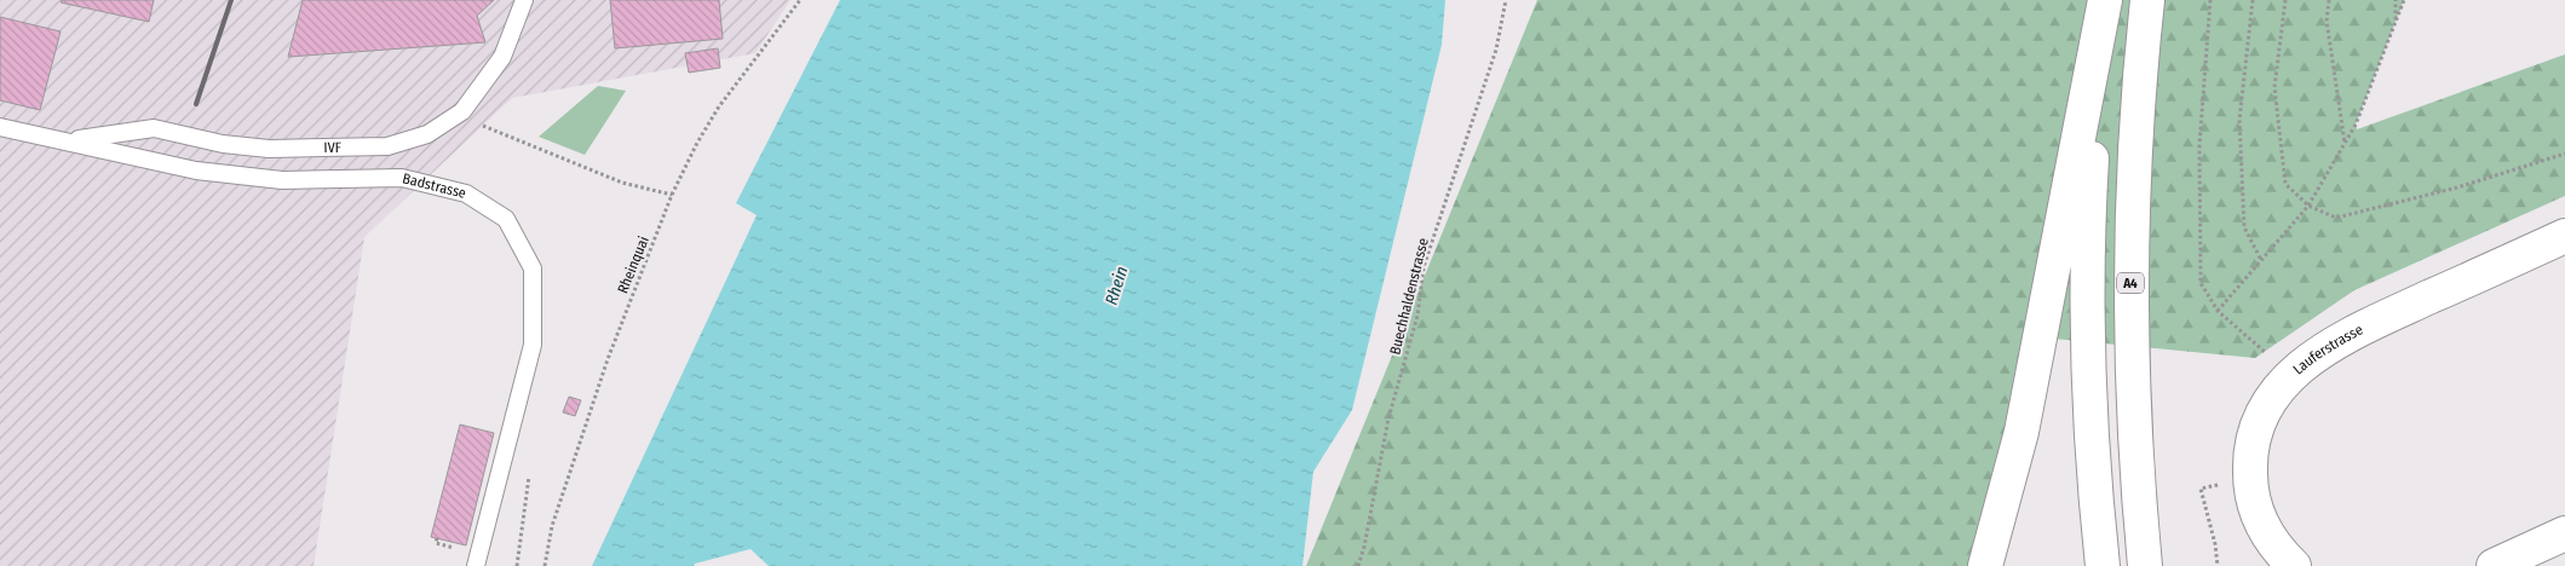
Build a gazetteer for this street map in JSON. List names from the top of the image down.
{
  "streets": {
    "main road": ["A4", "Lauferstrasse"],
    "lane": ["IVF", "Badstrasse"],
    "path": ["Rheinquai", "Buechhaldenstrasse"]
  },
  "crossings": [
    ["IVF", "Badstrasse"]
  ],
  "water": ["Rhein"]
}
